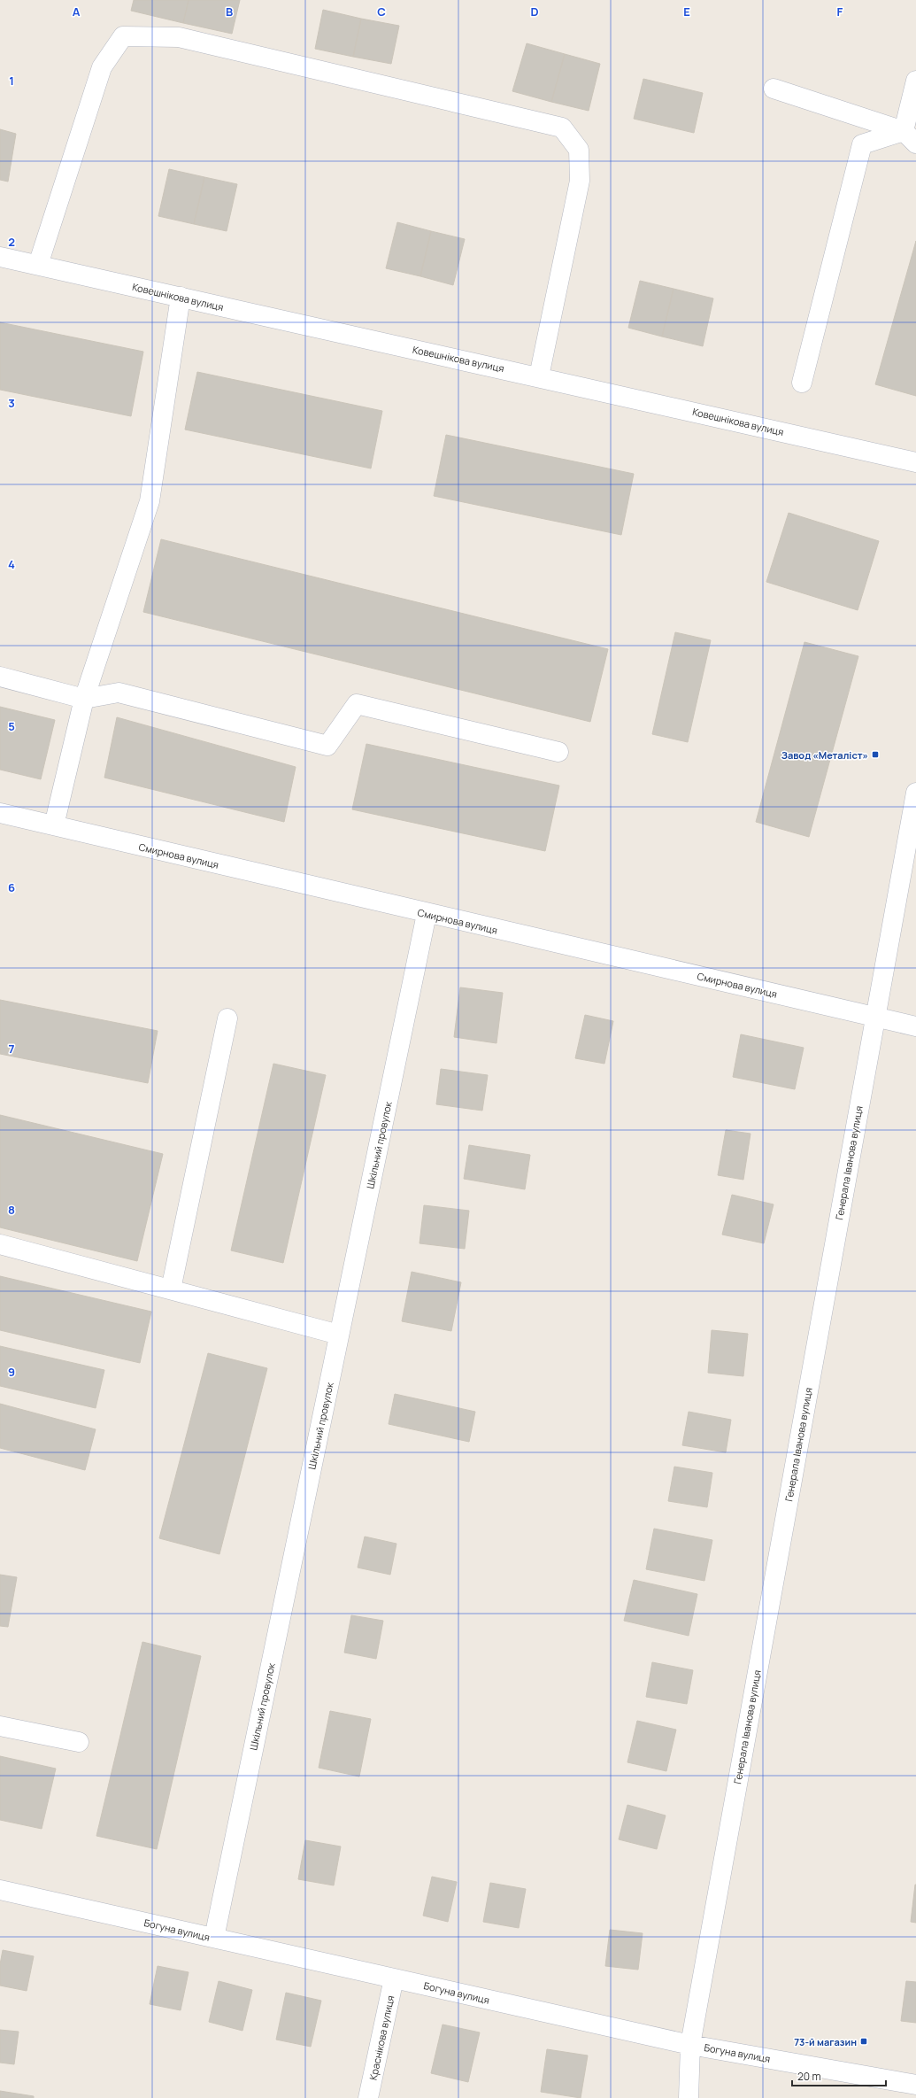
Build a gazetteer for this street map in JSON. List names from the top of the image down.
{
  "streets": {
    "street": [
      "Ковешнікова вулиця",
      "Смирнова вулиця",
      "Шкільний провулок",
      "Генерала Іванова вулиця",
      "Богуна вулиця",
      "Краснікова вулиця"
    ]
  },
  "crossings": [
    ["Смирнова вулиця", "Шкільний провулок"],
    ["Смирнова вулиця", "Генерала Іванова вулиця"],
    ["Шкільний провулок", "Богуна вулиця"],
    ["Генерала Іванова вулиця", "Богуна вулиця"],
    ["Богуна вулиця", "Краснікова вулиця"]
  ],
  "places": {
    "transit": ["Завод «Металіст»", "73-й магазин"]
  },
  "scale_bar": "20 m",
  "grid": {
    "columns": [
      "A",
      "B",
      "C",
      "D",
      "E",
      "F"
    ],
    "rows": [
      "1",
      "2",
      "3",
      "4",
      "5",
      "6",
      "7",
      "8",
      "9"
    ]
  }
}
